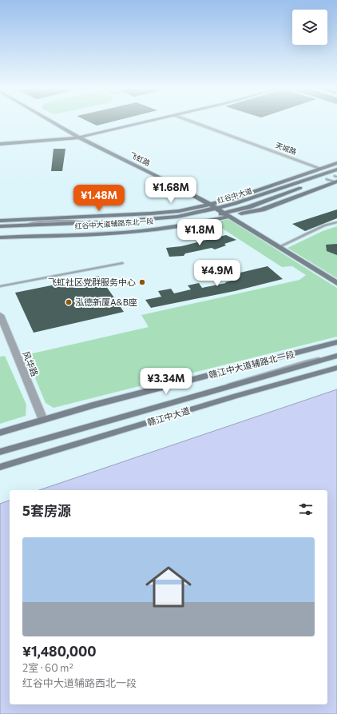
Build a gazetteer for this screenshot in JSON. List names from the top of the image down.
{
  "streets": {
    "street": [
      "天城路",
      "飞虹路",
      "红谷中大道",
      "红谷中大道辅路东北一段",
      "风华路",
      "赣江中大道辅路北一段",
      "赣江中大道"
    ]
  },
  "crossings": [
    ["飞虹路", "红谷中大道"],
    ["飞虹路", "红谷中大道辅路东北一段"],
    ["红谷中大道", "红谷中大道辅路东北一段"],
    ["风华路", "赣江中大道辅路北一段"]
  ],
  "places": ["飞虹社区党群服务中心", "泓德新厦A&B座"],
  "page": {
    "price": [
      "¥1.68M",
      "¥1.48M",
      "¥1.8M",
      "¥4.9M",
      "¥3.34M"
    ],
    "heading": "5套房源",
    "list": [
      {
        "name": "¥1,480,000",
        "note": "2室 · 60 m² · 红谷中大道辅路西北一段"
      }
    ]
  }
}
